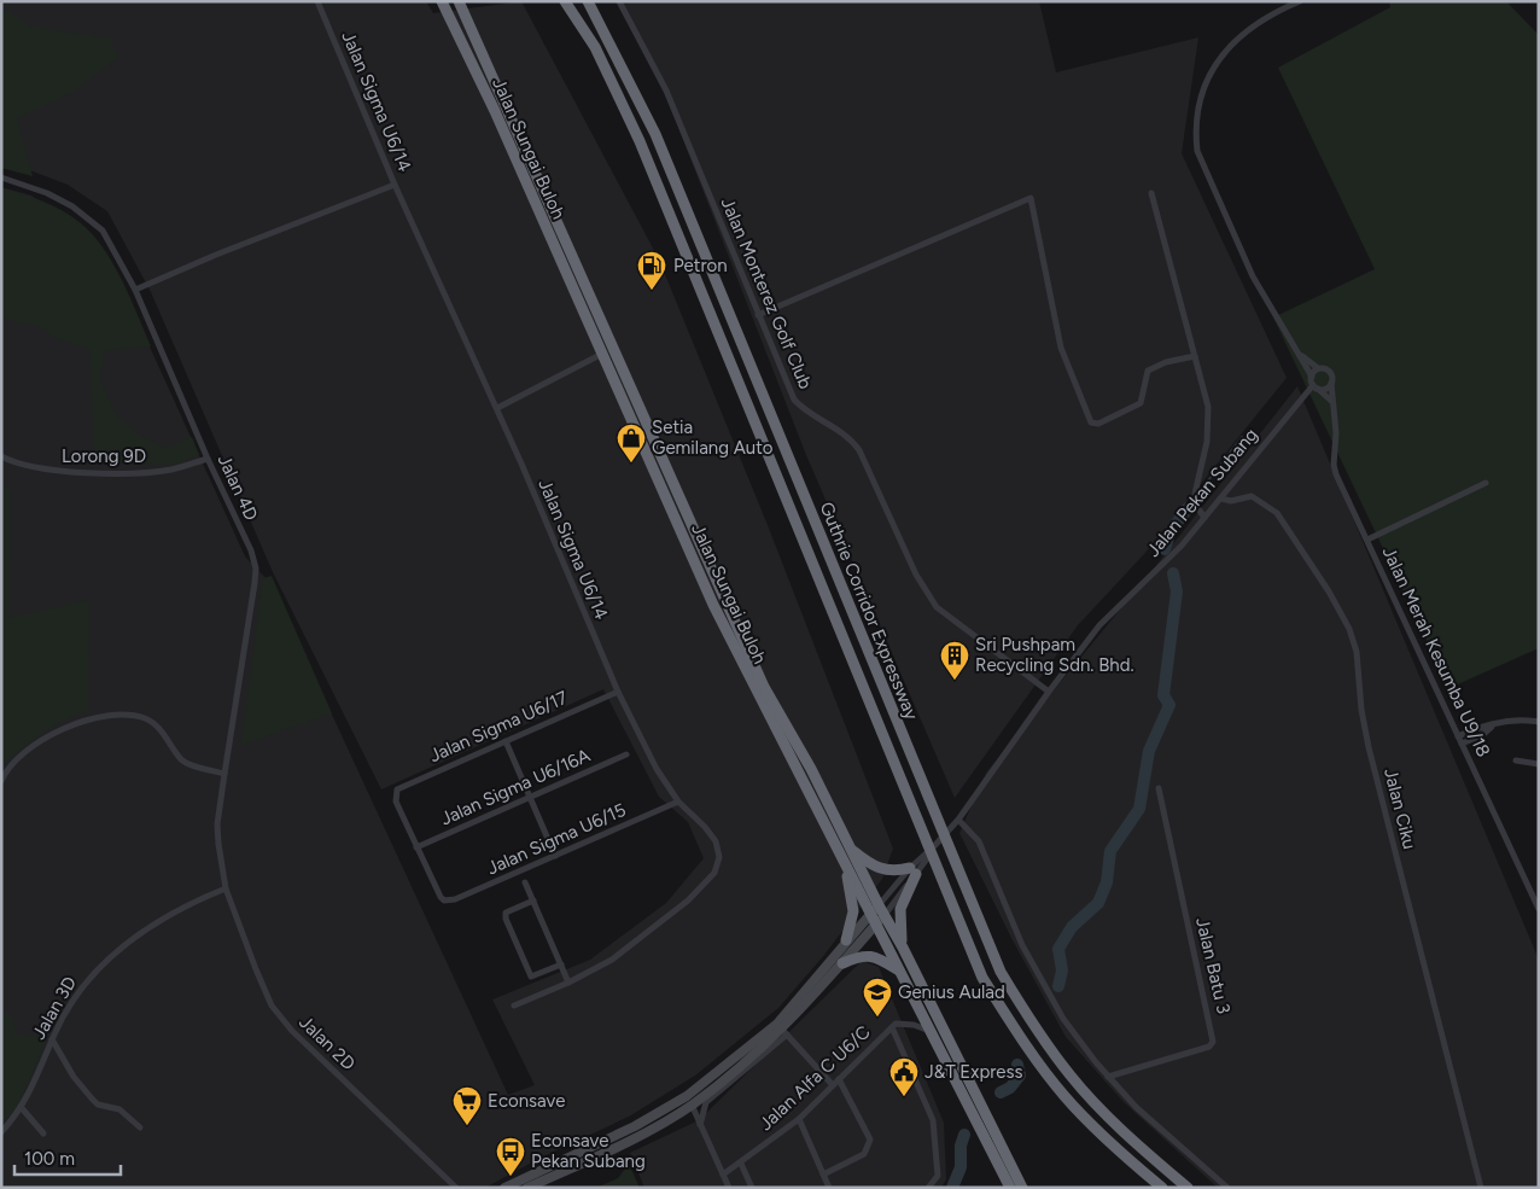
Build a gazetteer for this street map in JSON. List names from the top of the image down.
{
  "streets": {
    "highway": ["Jalan Sungai Buloh", "Guthrie Corridor Expressway"],
    "street": [
      "Jalan Sigma U6/14",
      "Jalan Monterez Golf Club",
      "Lorong 9D",
      "Jalan 4D",
      "Jalan Pekan Subang",
      "Jalan Merah Kesumba U9/18",
      "Jalan Sigma U6/17",
      "Jalan Sigma U6/16A",
      "Jalan Ciku",
      "Jalan Sigma U6/15",
      "Jalan Batu 3",
      "Jalan 3D",
      "Jalan 2D",
      "Jalan Alfa C U6/C"
    ]
  },
  "crossings": [
    ["Jalan Sigma U6/14", "Jalan Sigma U6/17"],
    ["Jalan Sigma U6/14", "Jalan Sigma U6/15"],
    ["Jalan Sungai Buloh", "Jalan Alfa C U6/C"],
    ["Jalan Monterez Golf Club", "Jalan Pekan Subang"],
    ["Lorong 9D", "Jalan 4D"],
    ["Jalan 4D", "Jalan 3D"],
    ["Jalan 4D", "Jalan 2D"],
    ["Jalan Pekan Subang", "Jalan Merah Kesumba U9/18"],
    ["Jalan Pekan Subang", "Jalan Ciku"],
    ["Jalan Sigma U6/17", "Jalan Sigma U6/16A"],
    ["Jalan Sigma U6/17", "Jalan Sigma U6/15"],
    ["Jalan Sigma U6/16A", "Jalan Sigma U6/15"],
    ["Jalan 3D", "Jalan 2D"]
  ],
  "places": {
    "fuel station": ["Petron"],
    "shop": ["Setia Gemilang Auto"],
    "building": ["Sri Pushpam Recycling Sdn. Bhd."],
    "school or university": ["Genius Aulad"],
    "public building": ["J&T Express"],
    "supermarket": ["Econsave"],
    "bus stop": ["Econsave Pekan Subang"]
  },
  "scale_bar": "100 m"
}
